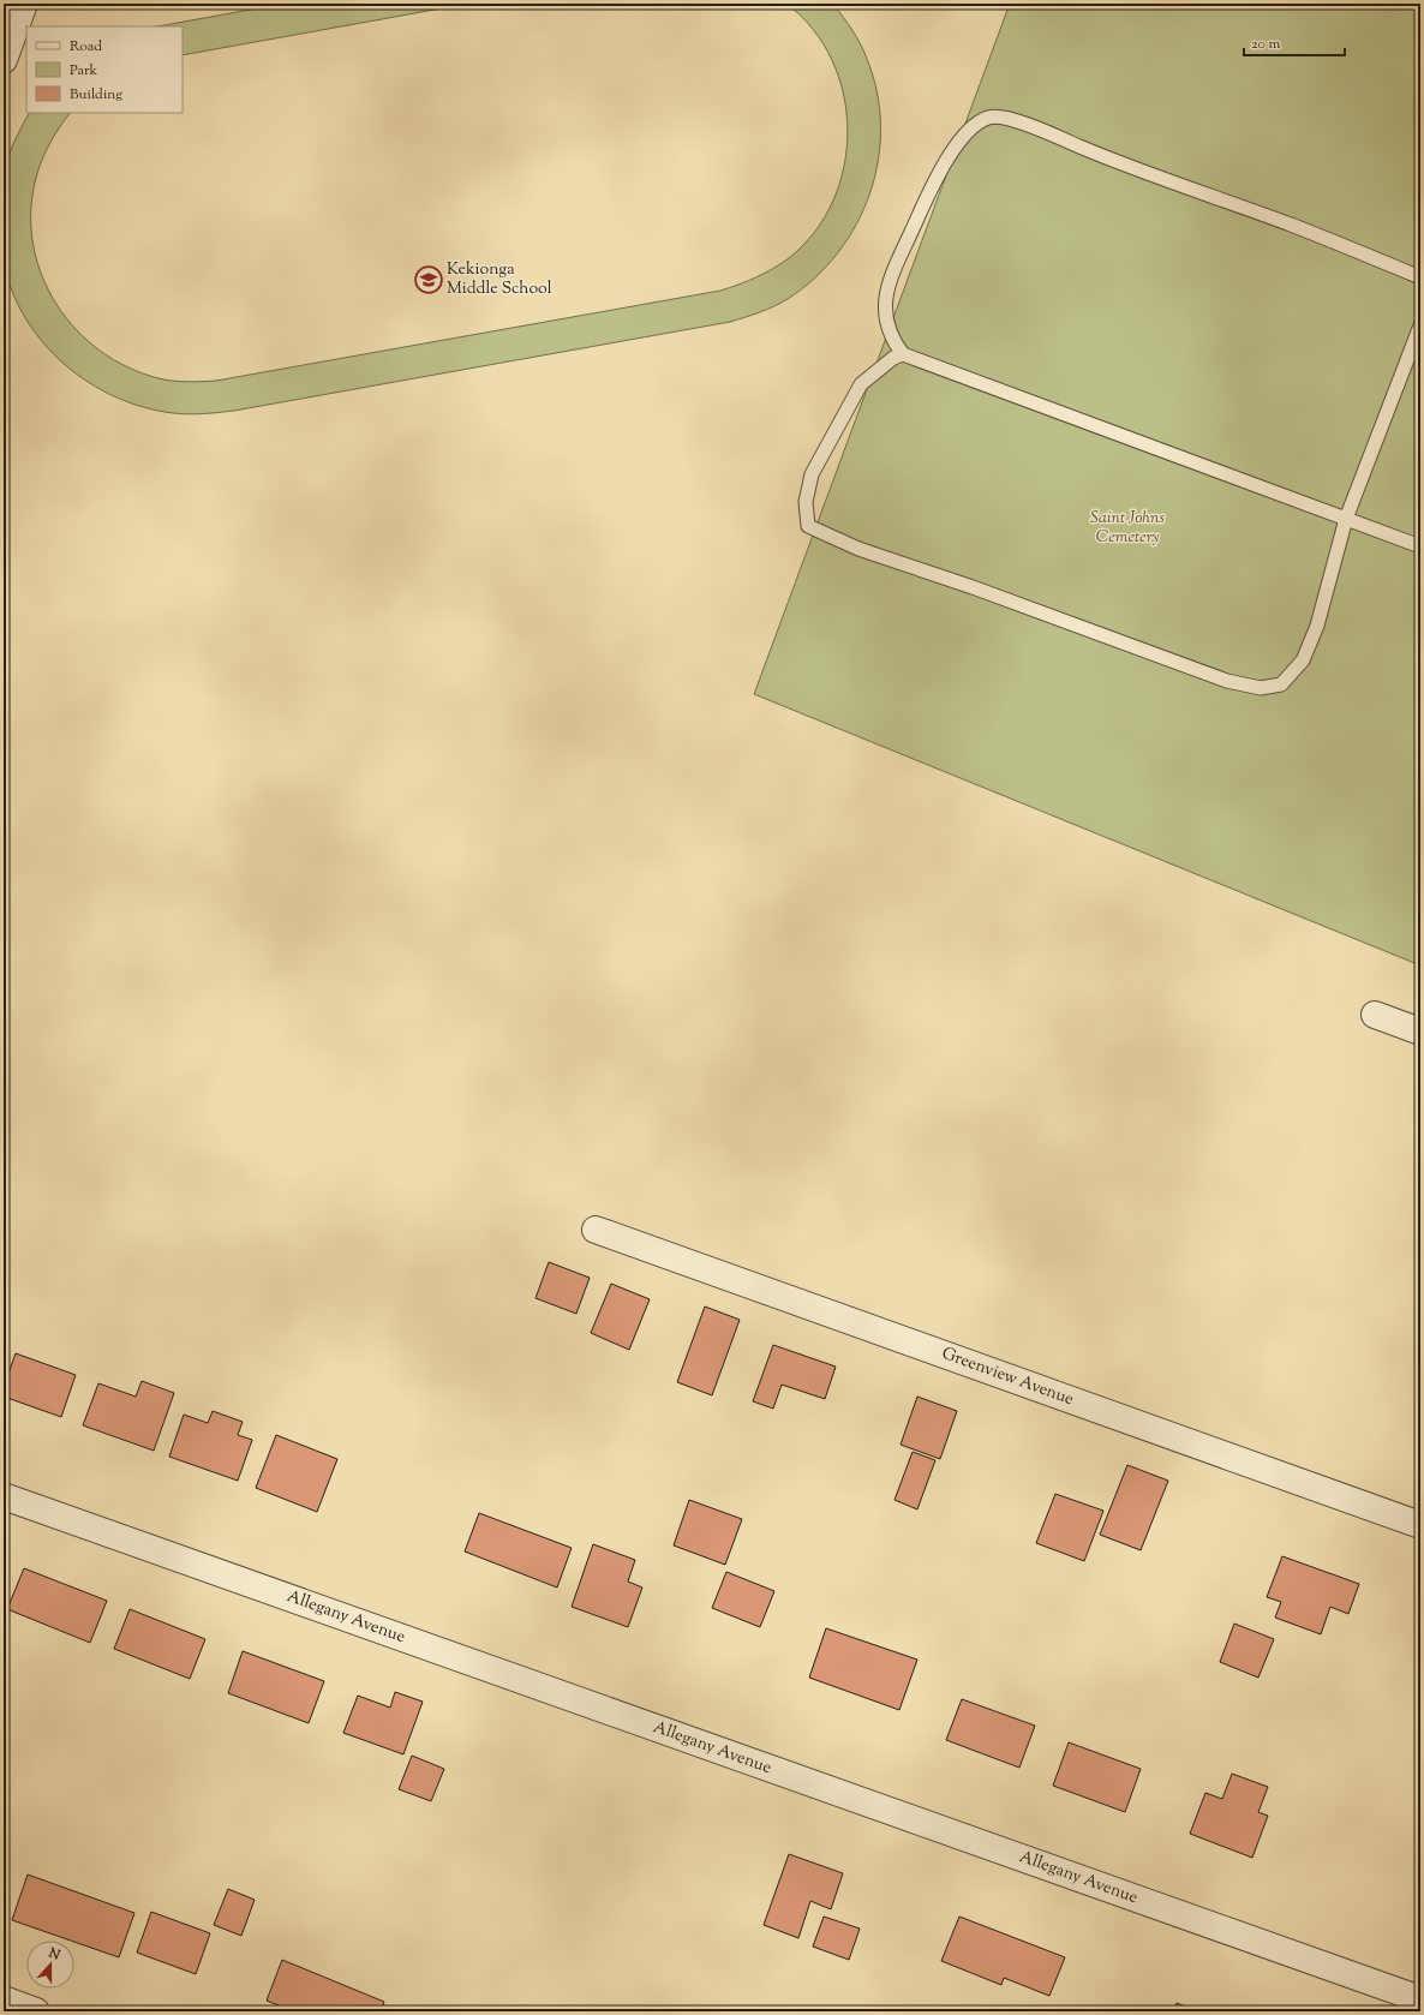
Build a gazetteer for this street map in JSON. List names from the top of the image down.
{
  "streets": {
    "street": ["Greenview Avenue", "Allegany Avenue"]
  },
  "parks": ["Saint Johns Cemetery"],
  "places": {
    "school or university": ["Kekionga Middle School"]
  },
  "legend": ["Road", "Park", "Building"],
  "scale_bar": "20 m",
  "north": "top"
}
